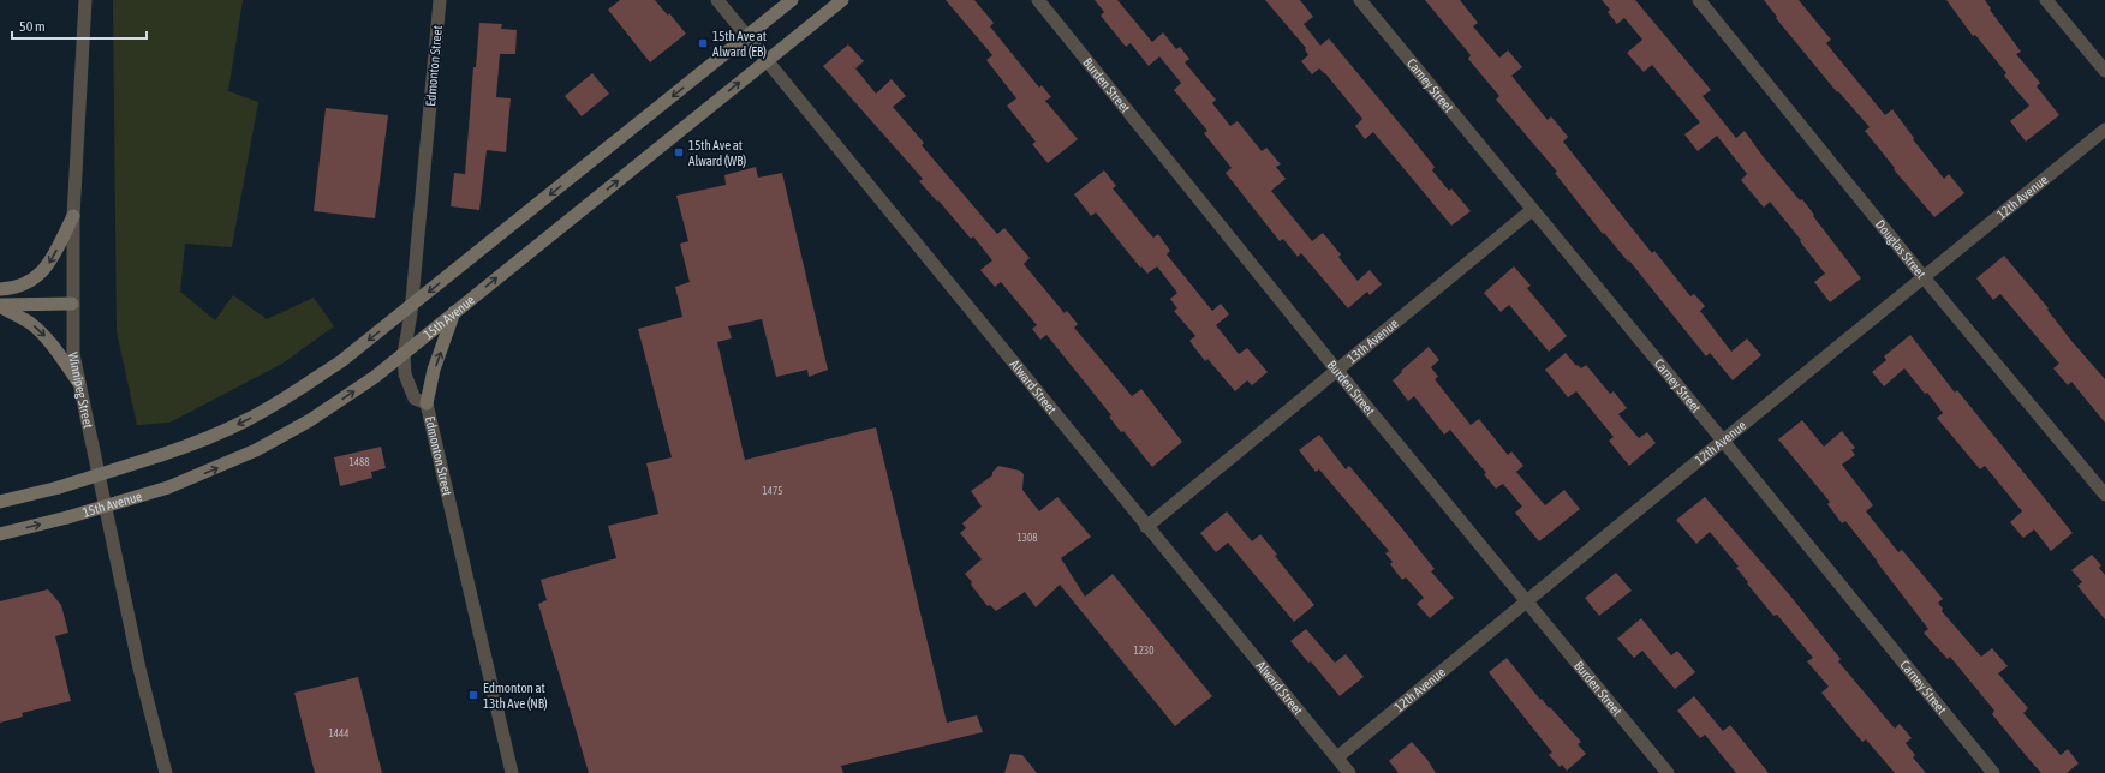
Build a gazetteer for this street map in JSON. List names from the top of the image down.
{
  "streets": {
    "main road": ["15th Avenue"],
    "street": [
      "Edmonton Street",
      "Burden Street",
      "Carney Street",
      "12th Avenue",
      "Douglas Street",
      "13th Avenue",
      "Alward Street",
      "Winnipeg Street"
    ]
  },
  "crossings": [
    ["Edmonton Street", "15th Avenue"],
    ["Burden Street", "12th Avenue"],
    ["Burden Street", "13th Avenue"],
    ["Carney Street", "12th Avenue"],
    ["Carney Street", "13th Avenue"],
    ["12th Avenue", "Douglas Street"],
    ["12th Avenue", "Alward Street"],
    ["15th Avenue", "Alward Street"],
    ["13th Avenue", "Alward Street"]
  ],
  "places": {
    "transit": ["15th Ave at Alward (EB)", "15th Ave at Alward (WB)", "Edmonton at 13th Ave (NB)"]
  },
  "house_numbers": [
    "1488",
    "1475",
    "1308",
    "1230",
    "1444"
  ],
  "scale_bar": "50 m"
}
